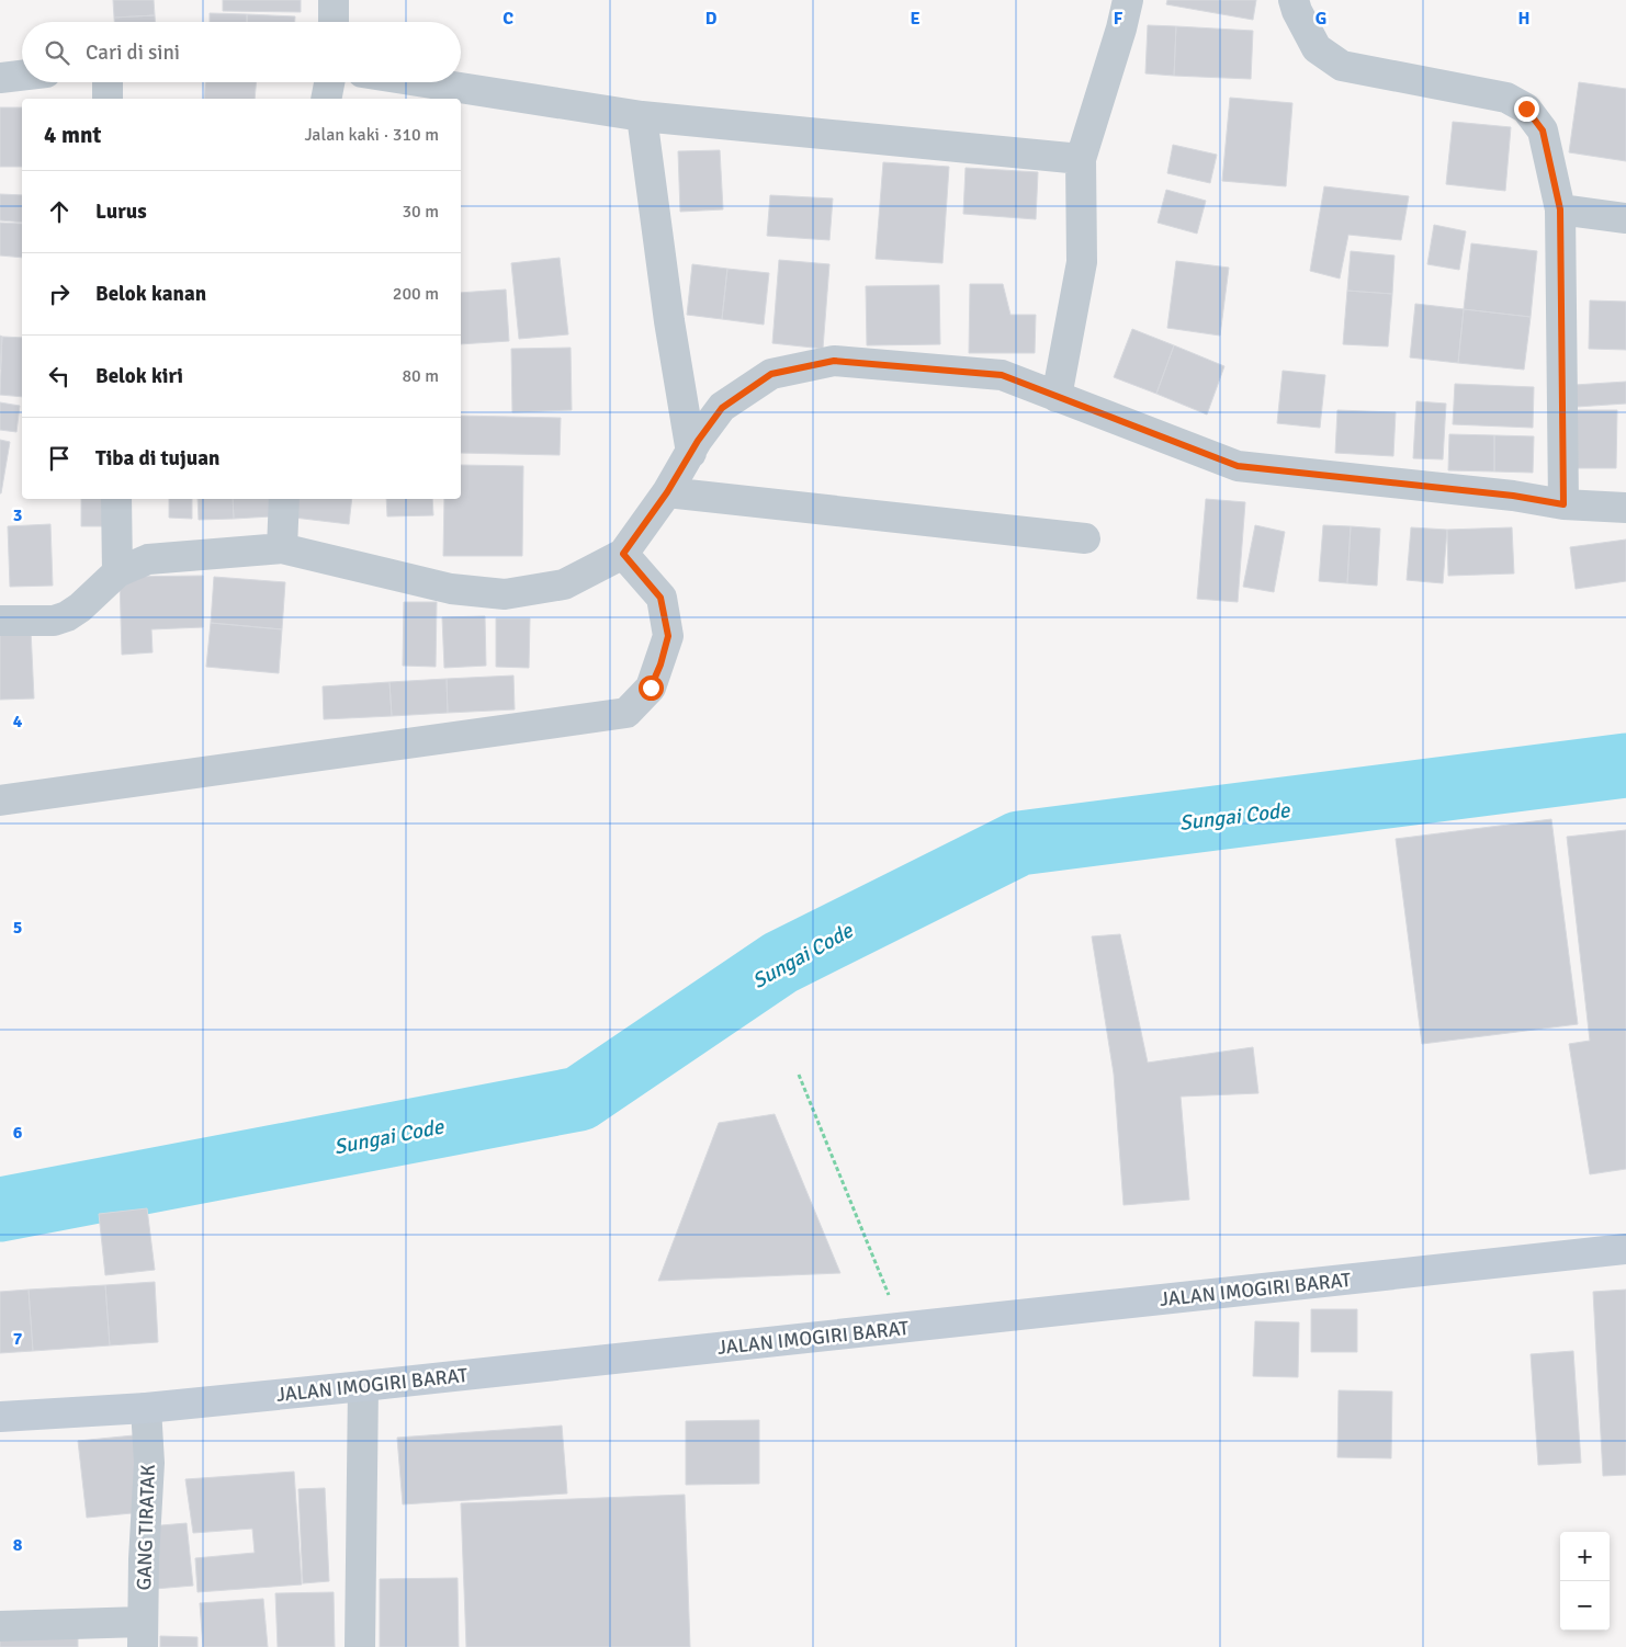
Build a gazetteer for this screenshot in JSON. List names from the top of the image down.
{
  "streets": {
    "main road": ["JALAN IMOGIRI BARAT"],
    "street": ["GANG TIRATAK"]
  },
  "crossings": [
    ["JALAN IMOGIRI BARAT", "GANG TIRATAK"]
  ],
  "water": ["Sungai Code"],
  "page": {
    "search": "Cari di sini",
    "heading": ["4 mnt", "Jalan kaki · 310 m"],
    "list": [
      ["Lurus", "30 m"],
      ["Belok kanan", "200 m"],
      ["Belok kiri", "80 m"],
      "Tiba di tujuan"
    ],
    "map_buttons": ["+", "−"]
  },
  "grid": {
    "columns": [
      "C",
      "D",
      "E",
      "F",
      "G",
      "H"
    ],
    "rows": [
      "3",
      "4",
      "5",
      "6",
      "7",
      "8"
    ]
  }
}
